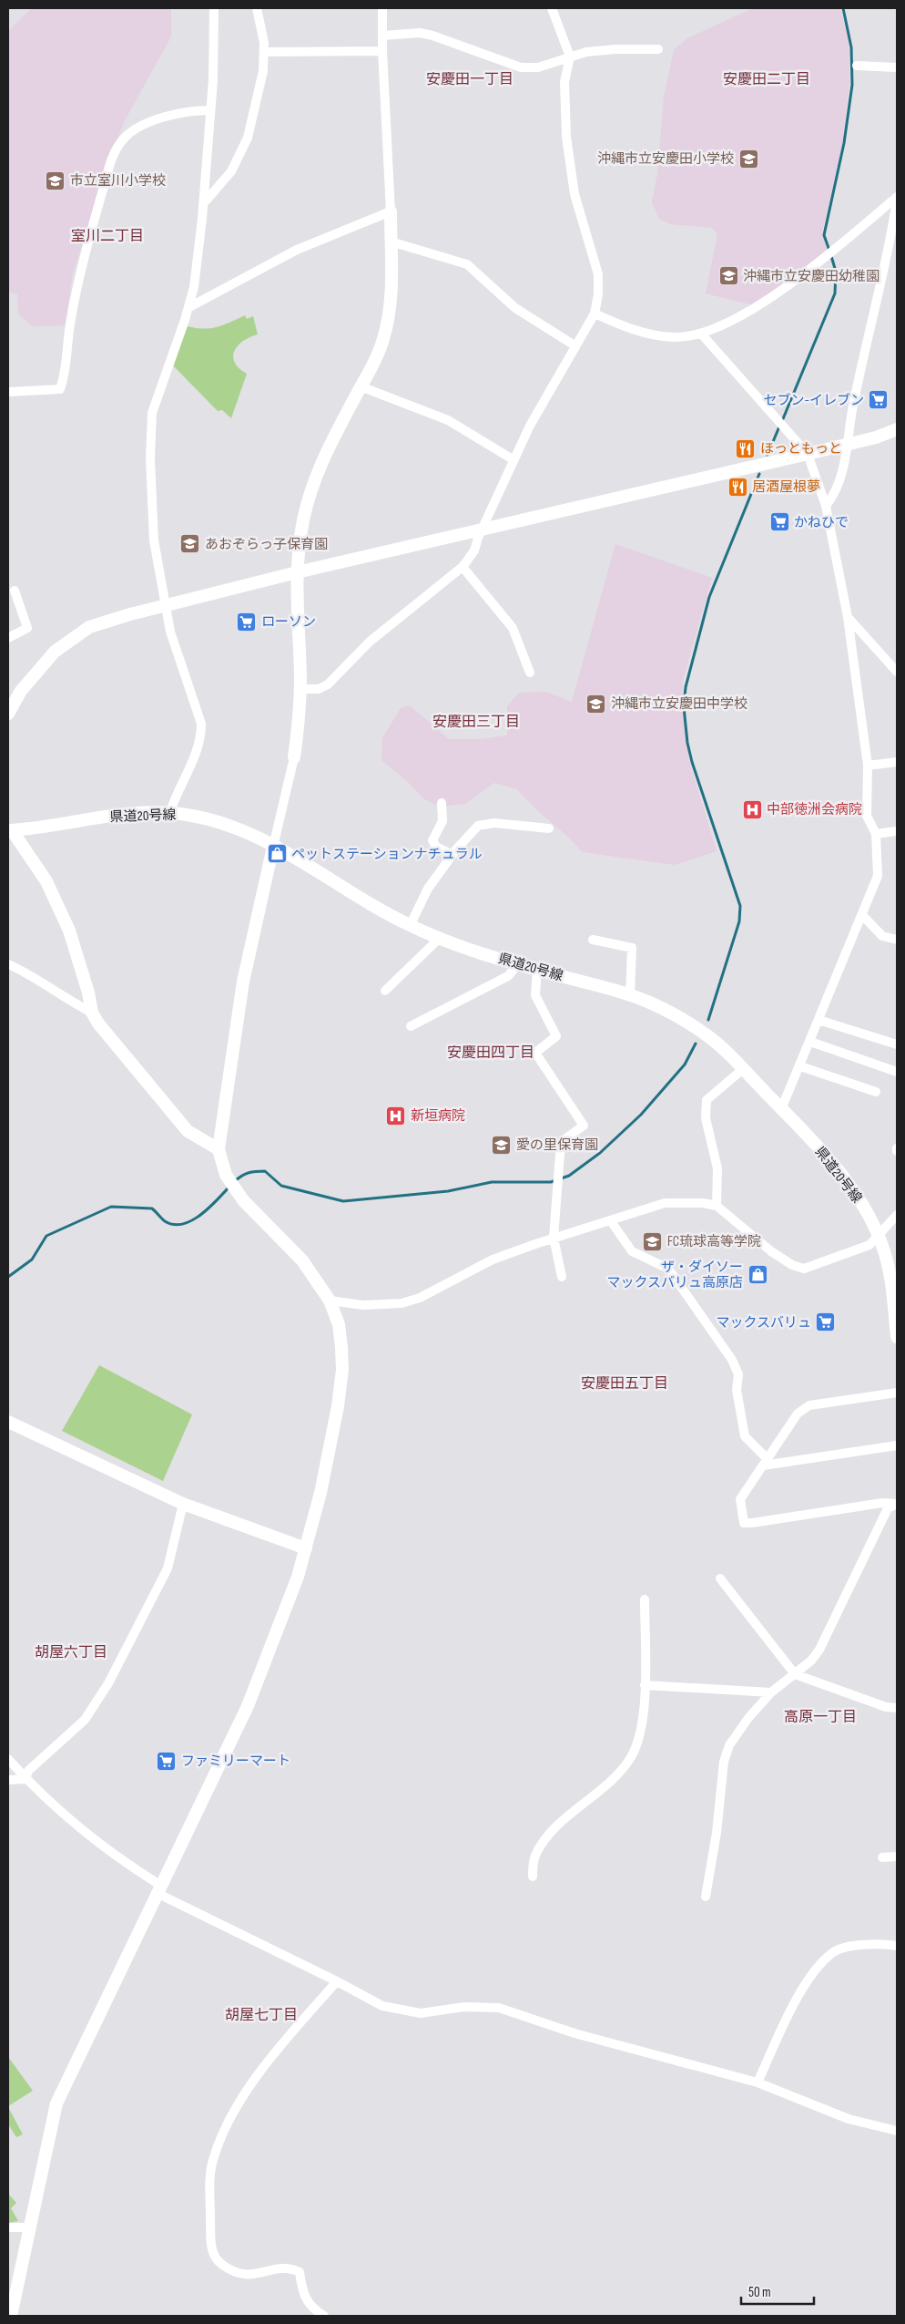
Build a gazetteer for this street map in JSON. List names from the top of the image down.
{
  "streets": {
    "street": ["県道20号線"]
  },
  "districts": [
    "安慶田一丁目",
    "安慶田二丁目",
    "室川二丁目",
    "安慶田三丁目",
    "安慶田四丁目",
    "安慶田五丁目",
    "胡屋六丁目",
    "高原一丁目",
    "胡屋七丁目"
  ],
  "places": {
    "school or university": [
      "沖縄市立安慶田小学校",
      "市立室川小学校",
      "沖縄市立安慶田幼稚園",
      "あおぞらっ子保育園",
      "沖縄市立安慶田中学校",
      "愛の里保育園",
      "FC琉球高等学院"
    ],
    "supermarket": [
      "セブン-イレブン",
      "かねひで",
      "ローソン",
      "マックスバリュ",
      "ファミリーマート"
    ],
    "restaurant": ["ほっともっと", "居酒屋根夢"],
    "hospital": ["中部徳洲会病院", "新垣病院"],
    "shop": ["ペットステーションナチュラル", "ザ・ダイソー マックスバリュ高原店"]
  },
  "scale_bar": "50 m"
}
